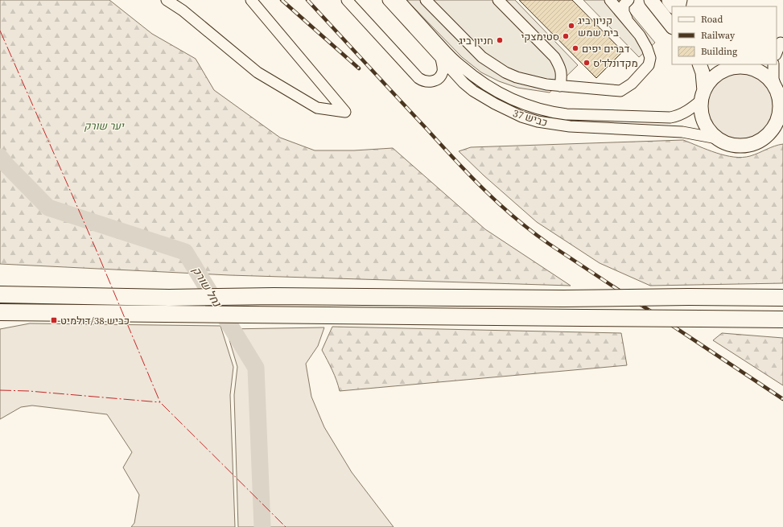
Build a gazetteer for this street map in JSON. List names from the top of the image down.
{
  "streets": {
    "street": ["כביש 37"]
  },
  "water": ["נחל שורק"],
  "parks": ["יער שורק"],
  "places": {
    "other": [
      "קניון ביג בית שמש",
      "סטימצקי",
      "חניון ביג",
      "דברים יפים",
      "מקדונלד'ס"
    ],
    "transit": ["כביש 38/דולמיט"]
  },
  "legend": ["Road", "Railway", "Building"]
}
